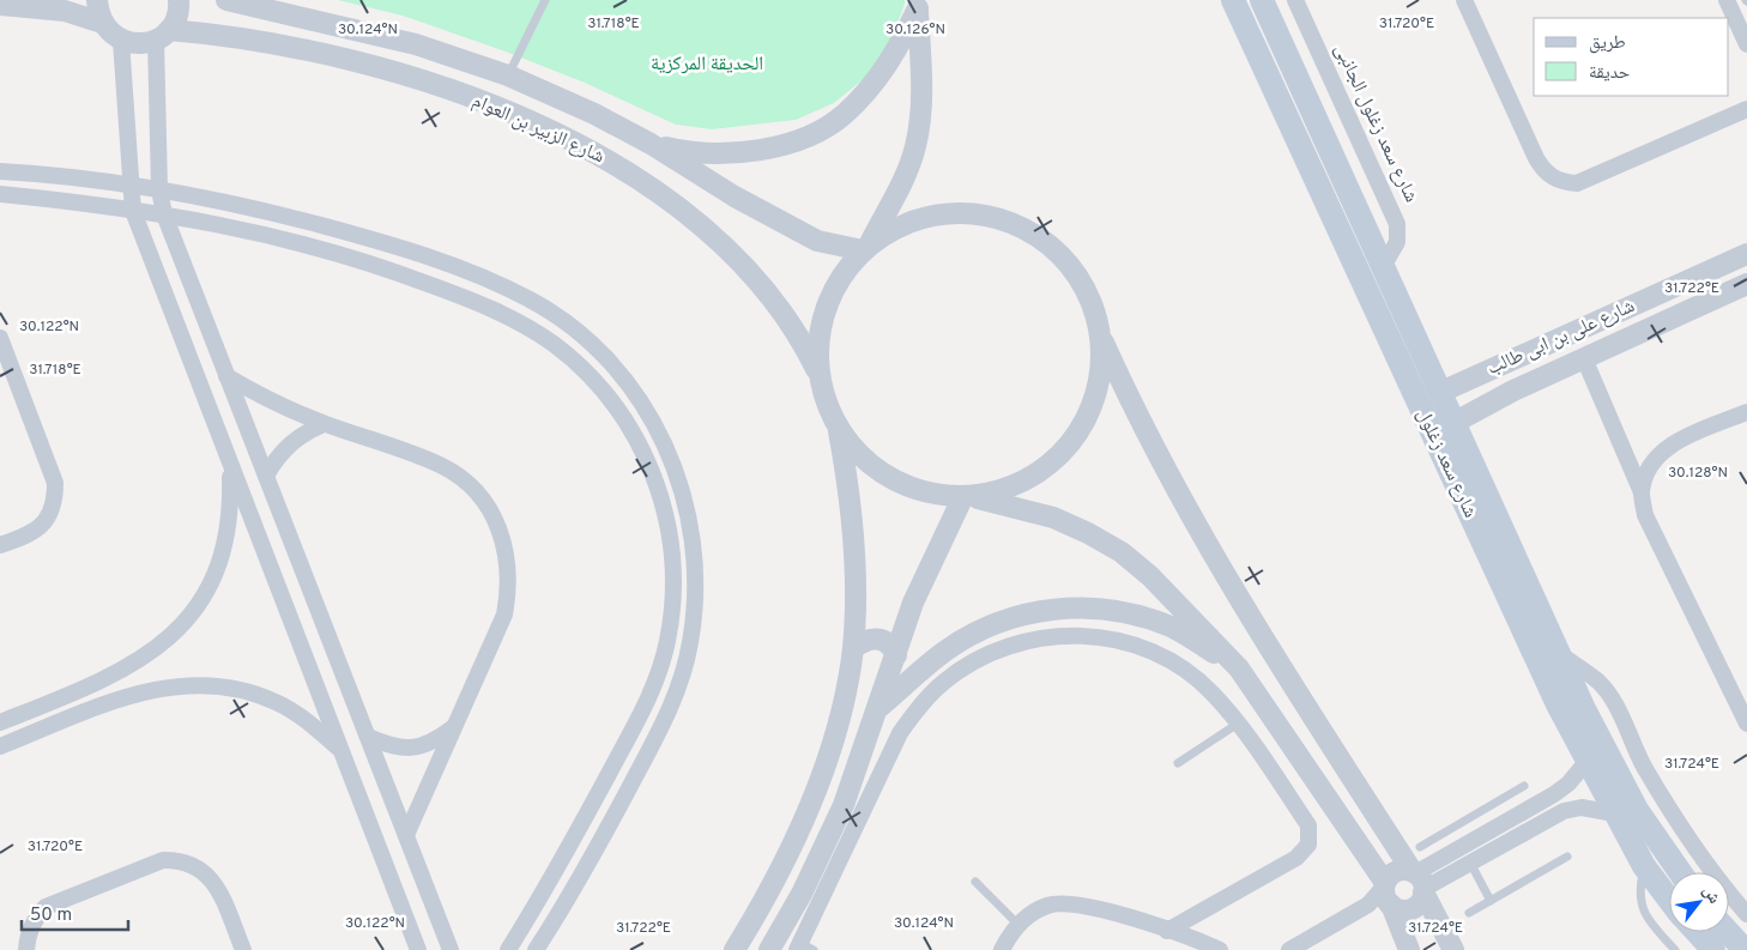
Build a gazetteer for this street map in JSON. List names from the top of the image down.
{
  "streets": {
    "main road": ["شارع سعد زغلول"],
    "street": ["شارع سعد زغلول الجانبى", "شارع الزبير بن العوام", "شارع على بن ابى طالب"]
  },
  "crossings": [
    ["شارع سعد زغلول الجانبى", "شارع سعد زغلول"],
    ["شارع على بن ابى طالب", "شارع سعد زغلول"]
  ],
  "parks": ["الحديقة المركزية"],
  "legend": ["طريق", "حديقة"],
  "scale_bar": "50 m",
  "north": "top right",
  "coordinates": [
    "31.720°E",
    "31.718°E",
    "30.126°N",
    "30.124°N",
    "31.722°E",
    "30.122°N",
    "30.128°N",
    "31.724°E"
  ]
}
